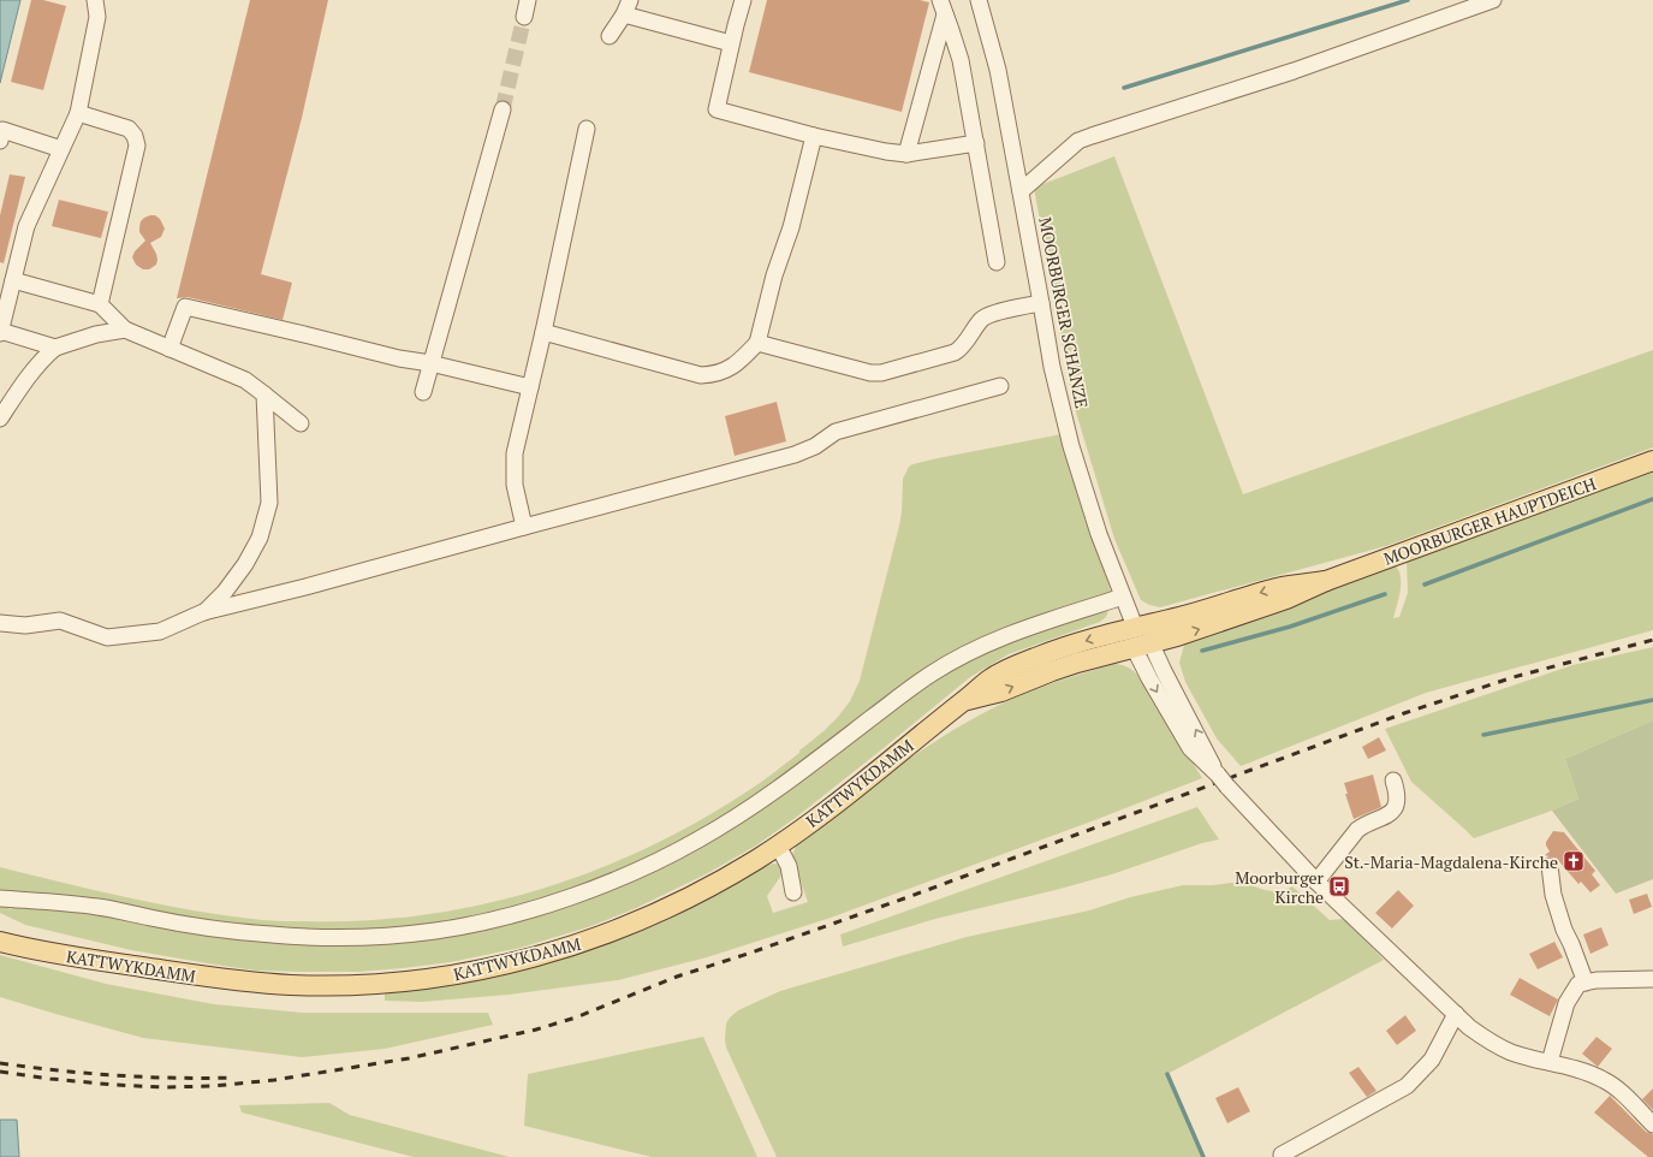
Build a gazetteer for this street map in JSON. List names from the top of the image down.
{
  "streets": {
    "main road": ["MOORBURGER HAUPTDEICH", "KATTWYKDAMM"],
    "street": ["MOORBURGER SCHANZE"]
  },
  "crossings": [
    ["MOORBURGER SCHANZE", "MOORBURGER HAUPTDEICH"],
    ["MOORBURGER SCHANZE", "KATTWYKDAMM"],
    ["MOORBURGER HAUPTDEICH", "KATTWYKDAMM"]
  ],
  "places": {
    "church": ["St.-Maria-Magdalena-Kirche"],
    "bus stop": ["Moorburger Kirche"]
  }
}
